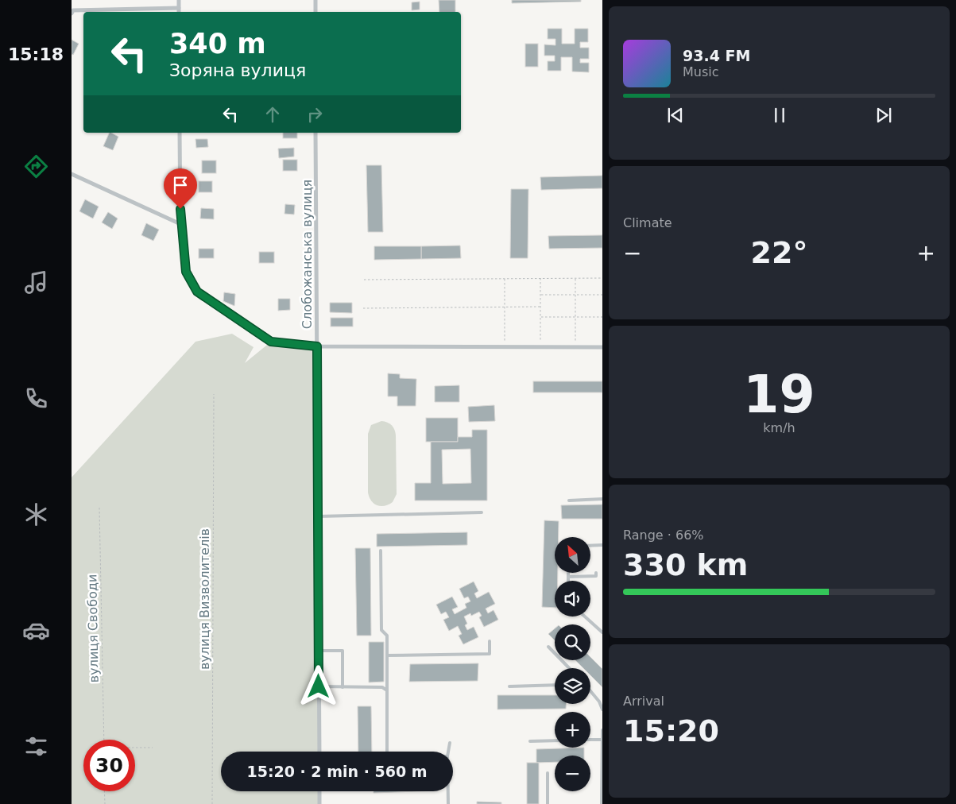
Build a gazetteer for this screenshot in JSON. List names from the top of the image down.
{
  "streets": {
    "street": ["Слобожанська вулиця"],
    "path": ["вулиця Визволителів", "вулиця Свободи"]
  },
  "north": "top left",
  "page": {
    "tabs": "15:18",
    "turn": ["340 m", "Зоряна вулиця"],
    "song": ["93.4 FM", "Music"],
    "tile": [
      "Climate",
      ["19", "km/h"],
      ["Range · 66%", "330 km"],
      ["Arrival", "15:20"]
    ],
    "heat": ["−", "22°", "+"],
    "map_buttons": ["+", "−"],
    "limit": "30",
    "trip": "15:20 · 2 min · 560 m"
  }
}
